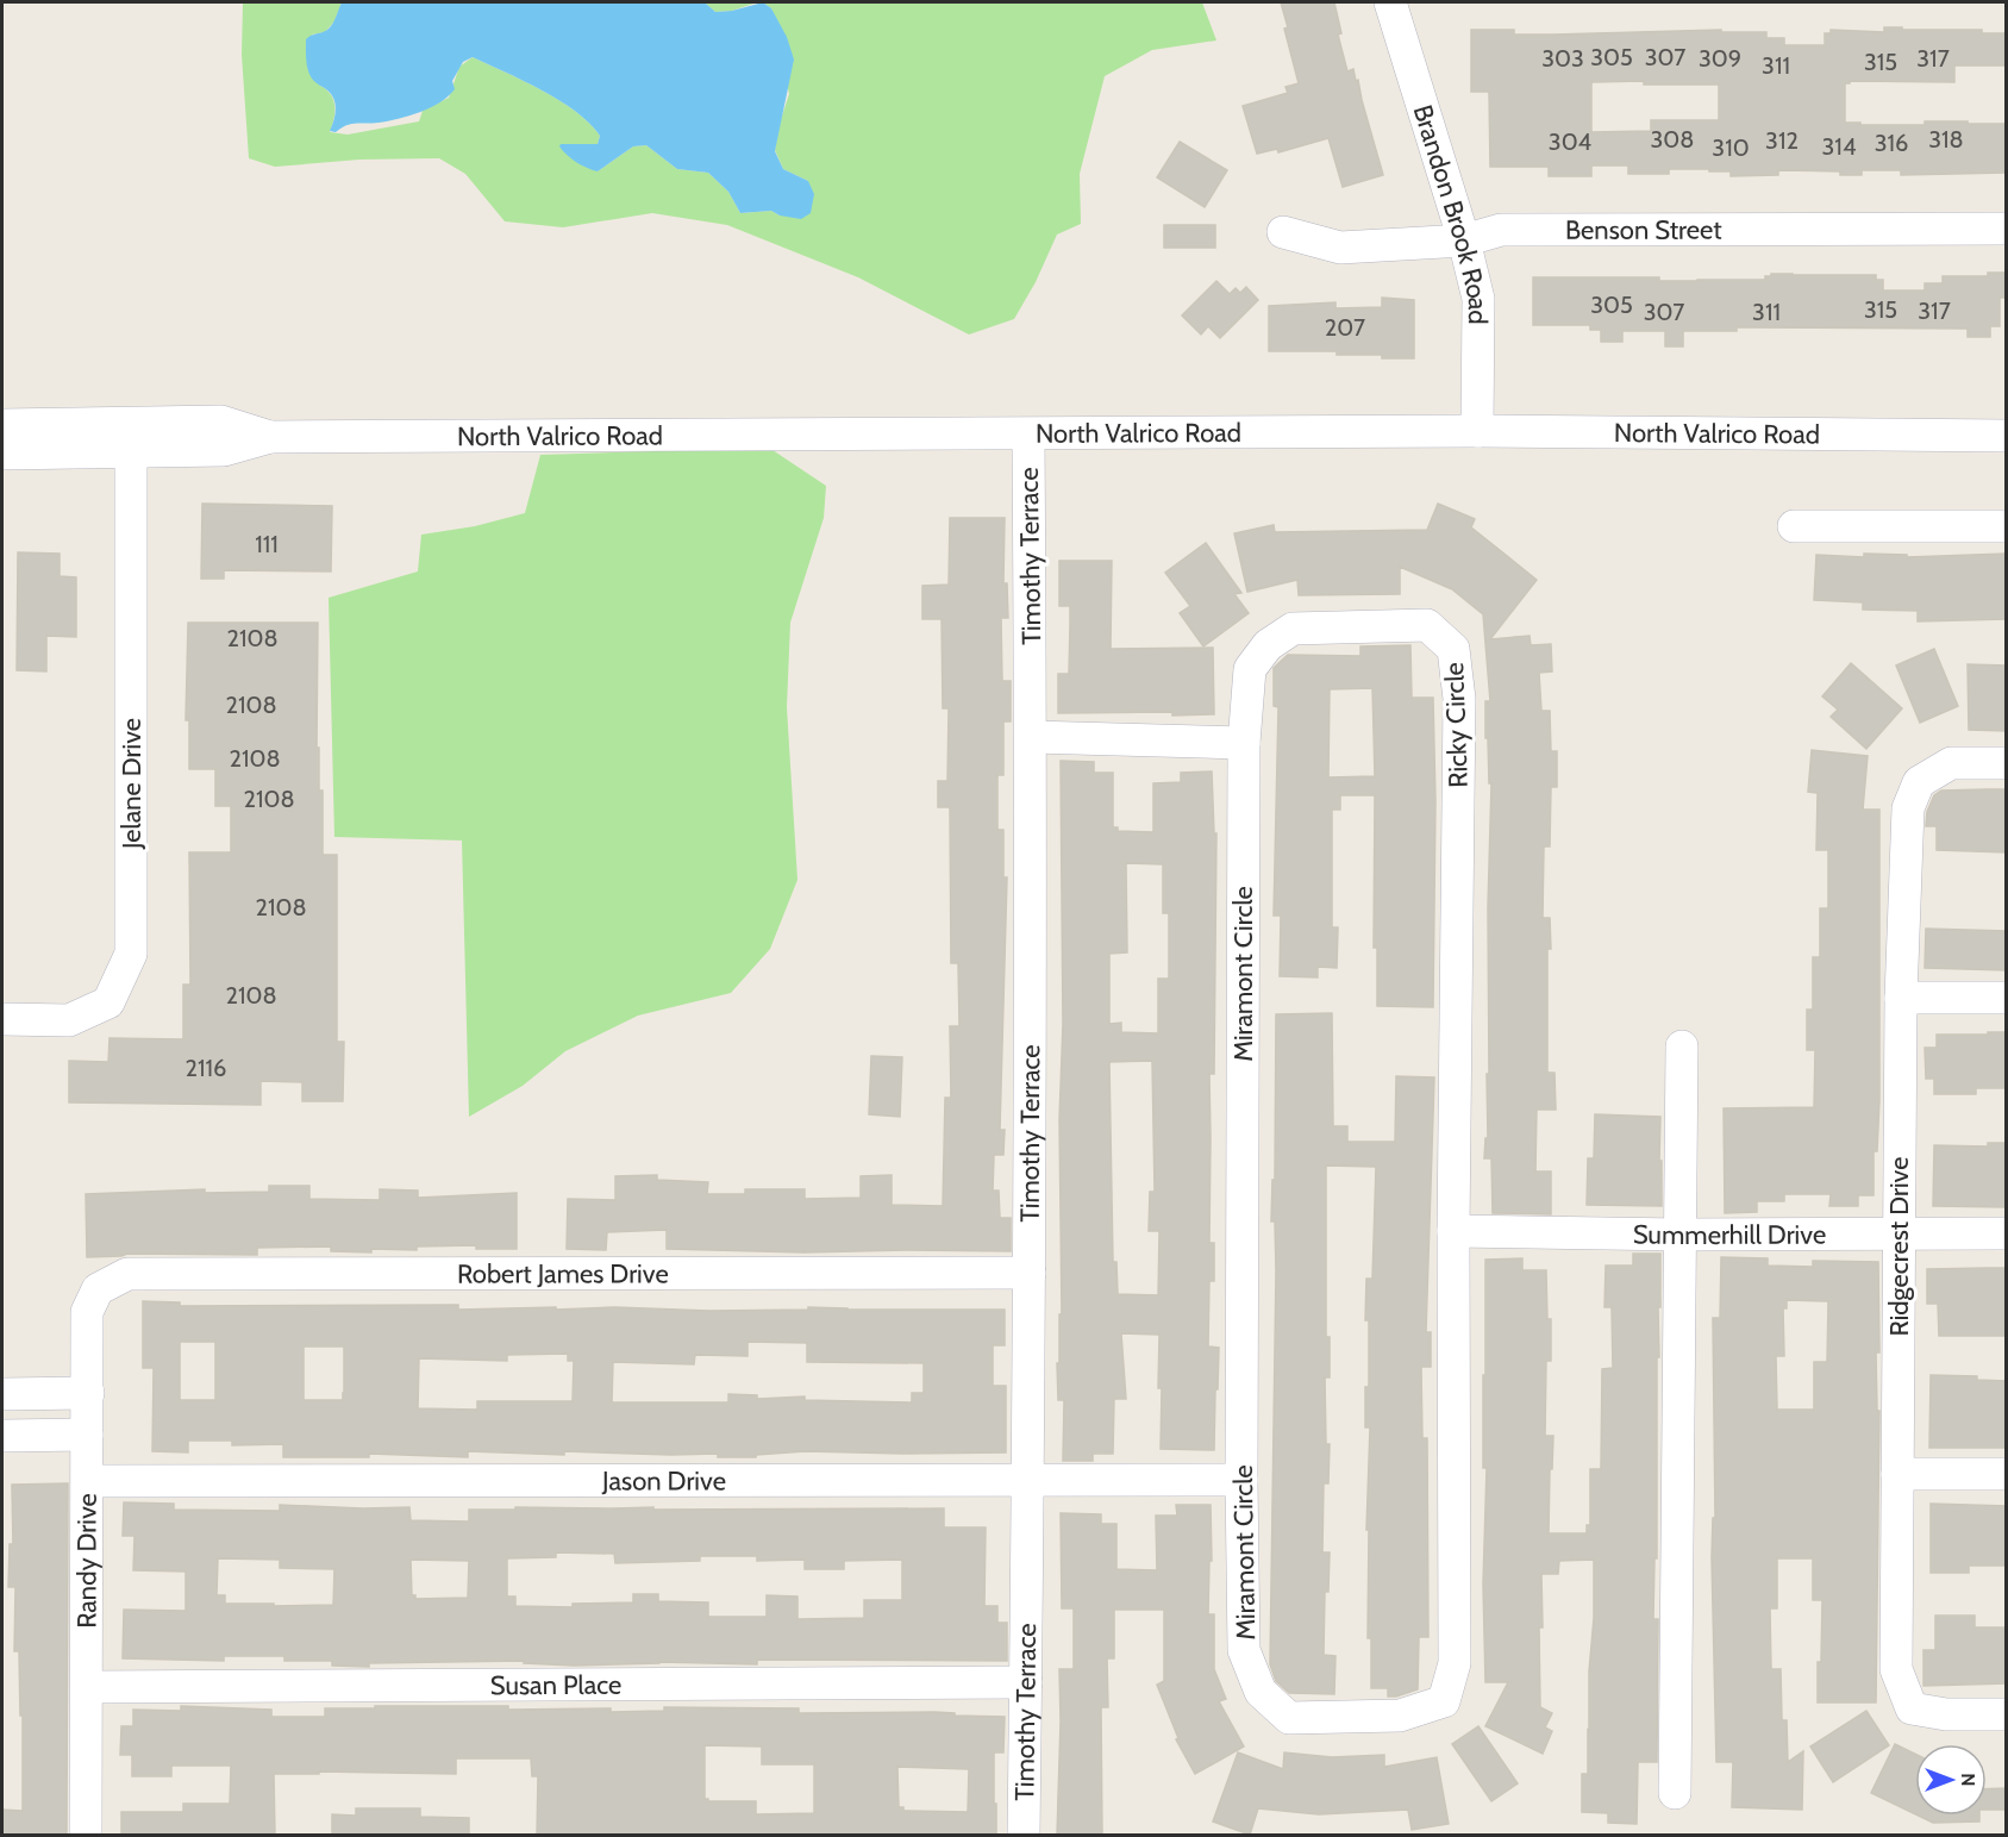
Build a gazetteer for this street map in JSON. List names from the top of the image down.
{
  "streets": {
    "street": [
      "Brandon Brook Road",
      "Benson Street",
      "North Valrico Road",
      "Timothy Terrace",
      "Ricky Circle",
      "Jelane Drive",
      "Miramont Circle",
      "Summerhill Drive",
      "Ridgecrest Drive",
      "Robert James Drive",
      "Jason Drive",
      "Randy Drive",
      "Susan Place"
    ]
  },
  "crossings": [
    ["Brandon Brook Road", "Benson Street"],
    ["Brandon Brook Road", "North Valrico Road"],
    ["North Valrico Road", "Timothy Terrace"],
    ["North Valrico Road", "Jelane Drive"],
    ["Timothy Terrace", "Robert James Drive"],
    ["Timothy Terrace", "Jason Drive"],
    ["Timothy Terrace", "Susan Place"],
    ["Ricky Circle", "Miramont Circle"],
    ["Ricky Circle", "Summerhill Drive"],
    ["Miramont Circle", "Summerhill Drive"],
    ["Miramont Circle", "Jason Drive"],
    ["Summerhill Drive", "Ridgecrest Drive"],
    ["Robert James Drive", "Randy Drive"],
    ["Jason Drive", "Randy Drive"],
    ["Randy Drive", "Susan Place"]
  ],
  "house_numbers": [
    "305",
    "307",
    "303",
    "309",
    "317",
    "315",
    "311",
    "308",
    "318",
    "312",
    "304",
    "316",
    "314",
    "310",
    "305",
    "315",
    "317",
    "307",
    "311",
    "207",
    "111",
    "2108",
    "2108",
    "2108",
    "2108",
    "2108",
    "2108",
    "2116"
  ],
  "north": "right"
}
